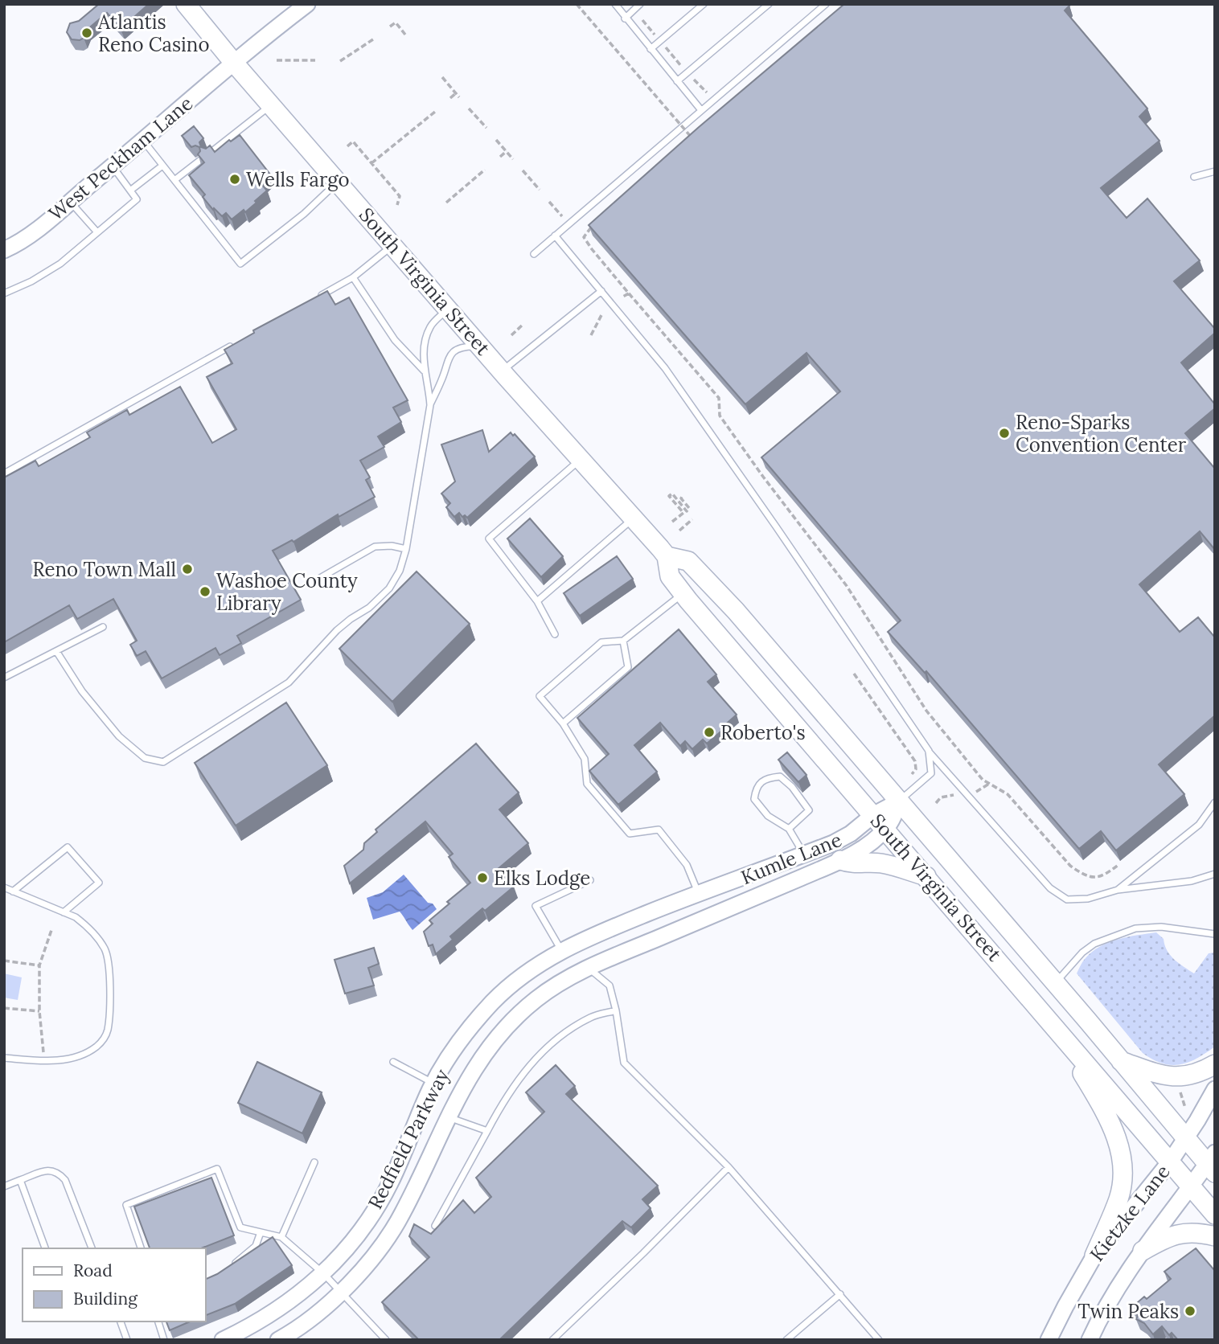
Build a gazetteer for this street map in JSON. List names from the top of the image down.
{
  "streets": {
    "main road": ["South Virginia Street"],
    "street": [
      "West Peckham Lane",
      "Kumle Lane",
      "Redfield Parkway",
      "Kietzke Lane"
    ]
  },
  "crossings": [
    ["West Peckham Lane", "South Virginia Street"],
    ["South Virginia Street", "Kumle Lane"],
    ["South Virginia Street", "Kietzke Lane"],
    ["Kumle Lane", "Redfield Parkway"]
  ],
  "places": [
    "Atlantis Reno Casino",
    "Wells Fargo",
    "Reno-Sparks Convention Center",
    "Reno Town Mall",
    "Washoe County Library",
    "Roberto's",
    "Elks Lodge",
    "Twin Peaks"
  ],
  "legend": ["Road", "Building"]
}
